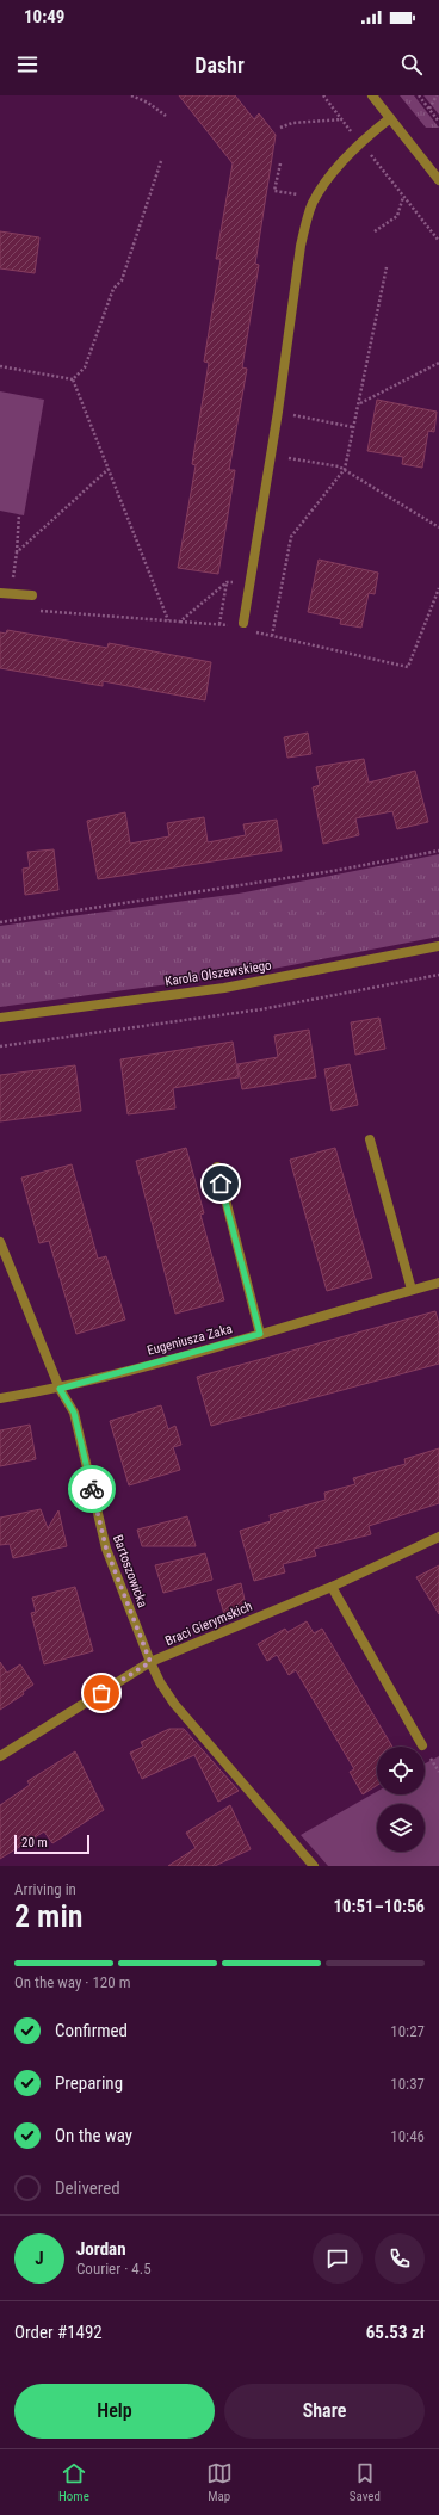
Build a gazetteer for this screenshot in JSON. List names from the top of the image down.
{
  "streets": {
    "street": [
      "Karola Olszewskiego",
      "Eugeniusza Zaka",
      "Bartoszowicka",
      "Braci Gierymskich"
    ]
  },
  "crossings": [
    ["Eugeniusza Zaka", "Bartoszowicka"],
    ["Bartoszowicka", "Braci Gierymskich"]
  ],
  "scale_bar": "20 m",
  "page": {
    "status": "10:49",
    "header": "Dashr",
    "scale": "20 m",
    "heading": ["2 min", "Arriving in", "10:51–10:56"],
    "panel": [
      "Jordan",
      "Courier · 4.5",
      "Order #1492",
      "65.53 zł"
    ],
    "bar": "On the way · 120 m",
    "list": [
      ["Confirmed", "10:27"],
      ["Preparing", "10:37"],
      ["On the way", "10:46"],
      "Delivered"
    ],
    "round": "J",
    "buttons": ["Help", "Share"],
    "tabs": ["Home", "Map", "Saved"]
  }
}
